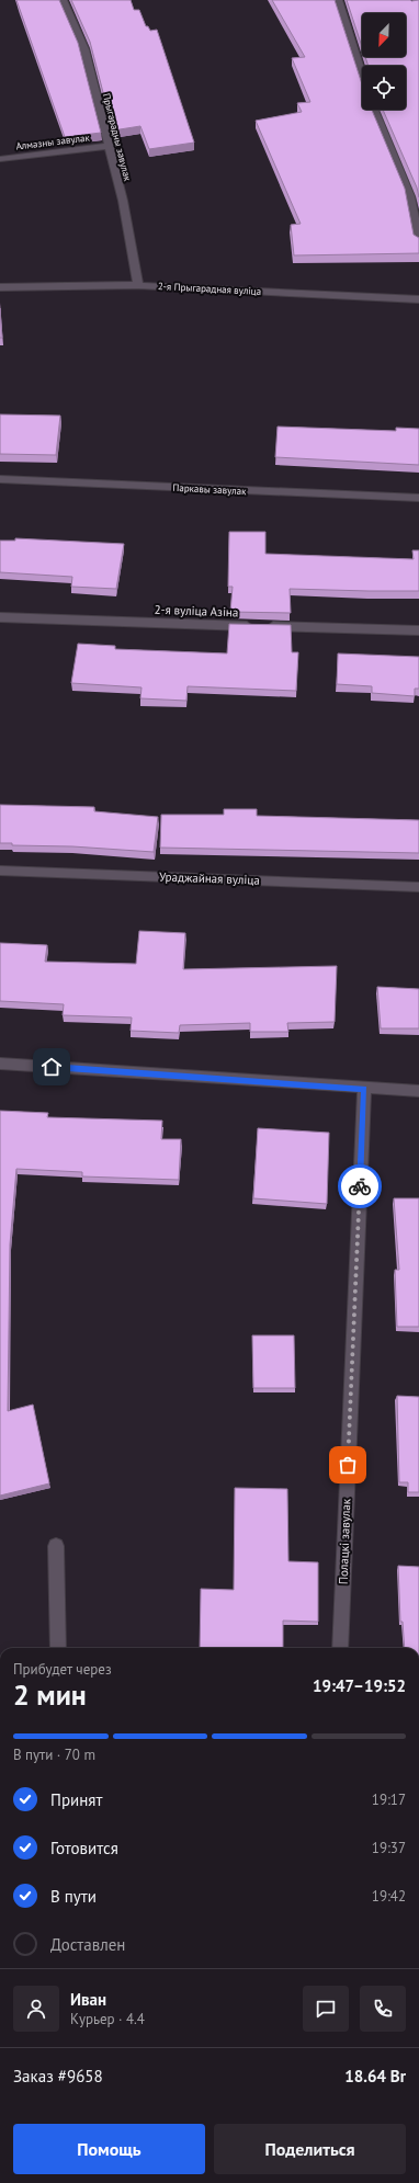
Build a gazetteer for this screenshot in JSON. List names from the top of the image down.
{
  "streets": {
    "street": [
      "Прыгарадны завулак",
      "Алмазны завулак",
      "2-я Прыгарадная вуліца",
      "Паркавы завулак",
      "2-я вуліца Азіна",
      "Ураджайная вуліца",
      "Полацкі завулак"
    ]
  },
  "crossings": [
    ["Прыгарадны завулак", "Алмазны завулак"],
    ["Прыгарадны завулак", "2-я Прыгарадная вуліца"]
  ],
  "north": "bottom left",
  "page": {
    "heading": ["2 мин", "Прибудет через", "19:47–19:52"],
    "panel": [
      "Иван",
      "Курьер · 4.4",
      "Заказ #9658",
      "18.64 Br"
    ],
    "bar": "В пути · 70 m",
    "list": [
      ["Принят", "19:17"],
      ["Готовится", "19:37"],
      ["В пути", "19:42"],
      "Доставлен"
    ],
    "buttons": ["Помощь", "Поделиться"]
  }
}
